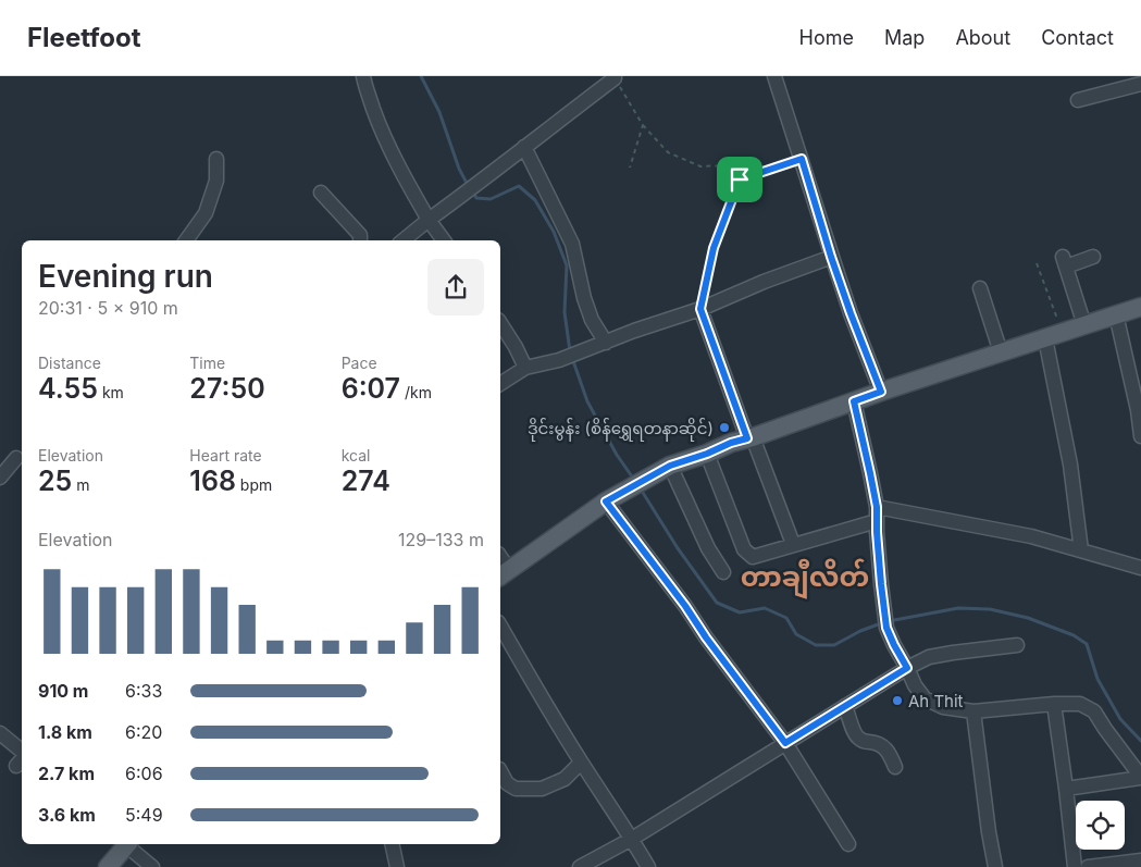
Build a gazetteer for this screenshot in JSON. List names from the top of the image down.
{
  "districts": ["တာချီလိတ်"],
  "places": ["ဒိုင်းမွန်း (စိန်ရွှေရတနာဆိုင်)", "Ah Thit"],
  "page": {
    "header": "Fleetfoot",
    "nav": [
      "Home",
      "Map",
      "About",
      "Contact"
    ],
    "heading": ["Evening run", "20:31 · 5 × 910 m"],
    "stats": [
      ["Distance", "4.55 km"],
      ["Time", "27:50"],
      ["Pace", "6:07 /km"],
      ["Elevation", "25 m"],
      ["Heart rate", "168 bpm"],
      ["kcal", "274"]
    ],
    "chart": ["Elevation", "129–133 m"],
    "list": [
      {
        "name": "910 m",
        "note": "6:33"
      },
      {
        "name": "1.8 km",
        "note": "6:20"
      },
      {
        "name": "2.7 km",
        "note": "6:06"
      },
      {
        "name": "3.6 km",
        "note": "5:49"
      }
    ]
  }
}
